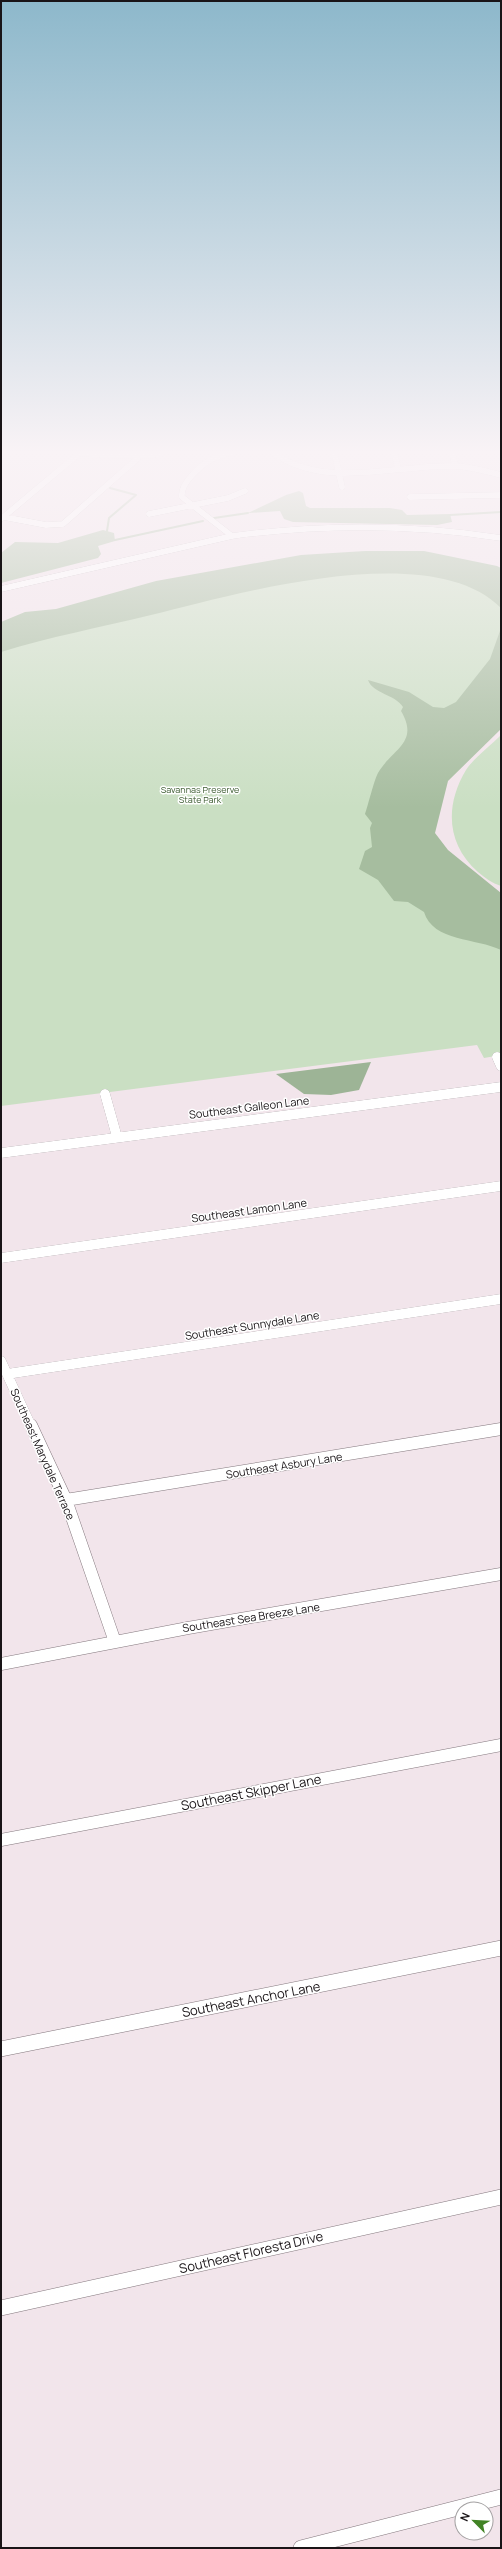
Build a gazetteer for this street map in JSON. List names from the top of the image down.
{
  "streets": {
    "street": [
      "Southeast Galleon Lane",
      "Southeast Lamon Lane",
      "Southeast Sunnydale Lane",
      "Southeast Marydale Terrace",
      "Southeast Asbury Lane",
      "Southeast Sea Breeze Lane",
      "Southeast Skipper Lane",
      "Southeast Anchor Lane",
      "Southeast Floresta Drive"
    ]
  },
  "crossings": [
    ["Southeast Sunnydale Lane", "Southeast Marydale Terrace"],
    ["Southeast Marydale Terrace", "Southeast Asbury Lane"],
    ["Southeast Marydale Terrace", "Southeast Sea Breeze Lane"]
  ],
  "parks": ["Savannas Preserve State Park"],
  "north": "top left"
}
